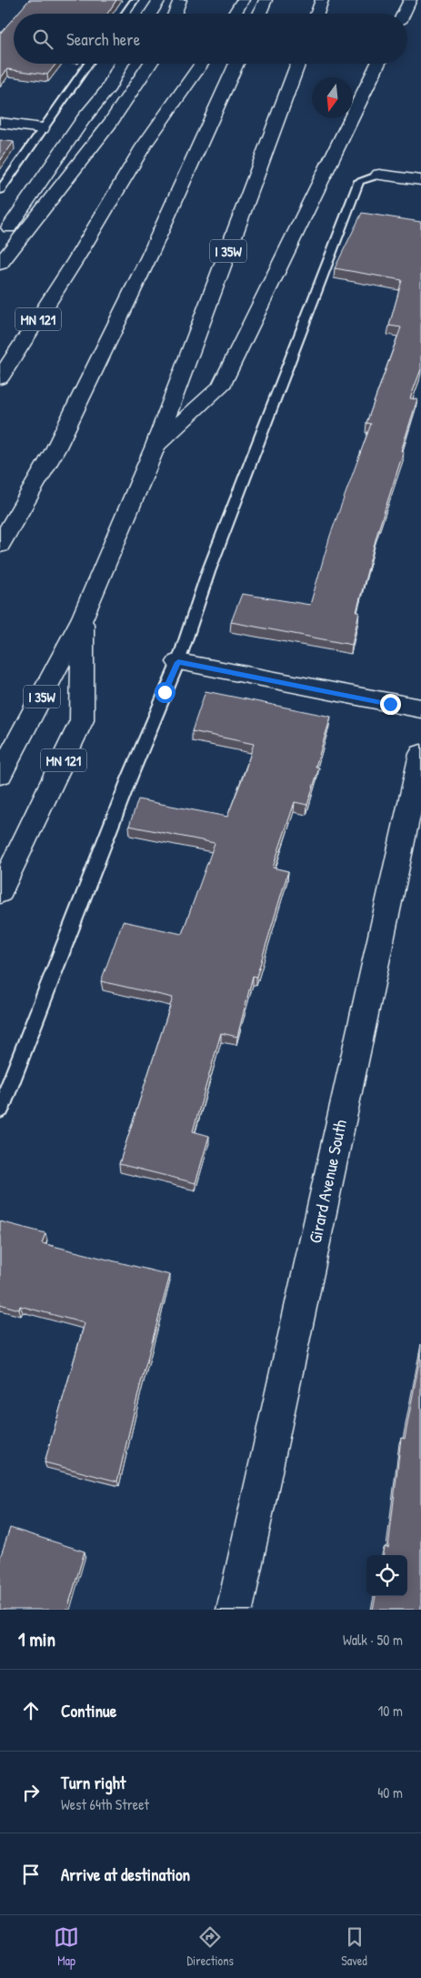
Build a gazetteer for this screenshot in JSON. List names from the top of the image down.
{
  "streets": {
    "main road": ["I 35W", "MN 121", "Girard Avenue South"]
  },
  "crossings": [
    ["I 35W", "MN 121"]
  ],
  "north": "bottom",
  "page": {
    "search": "Search here",
    "heading": ["1 min", "Walk · 50 m"],
    "list": [
      ["Continue", "10 m"],
      ["Turn right", "West 64th Street", "40 m"],
      "Arrive at destination"
    ],
    "nav": ["Map", "Directions", "Saved"]
  }
}
